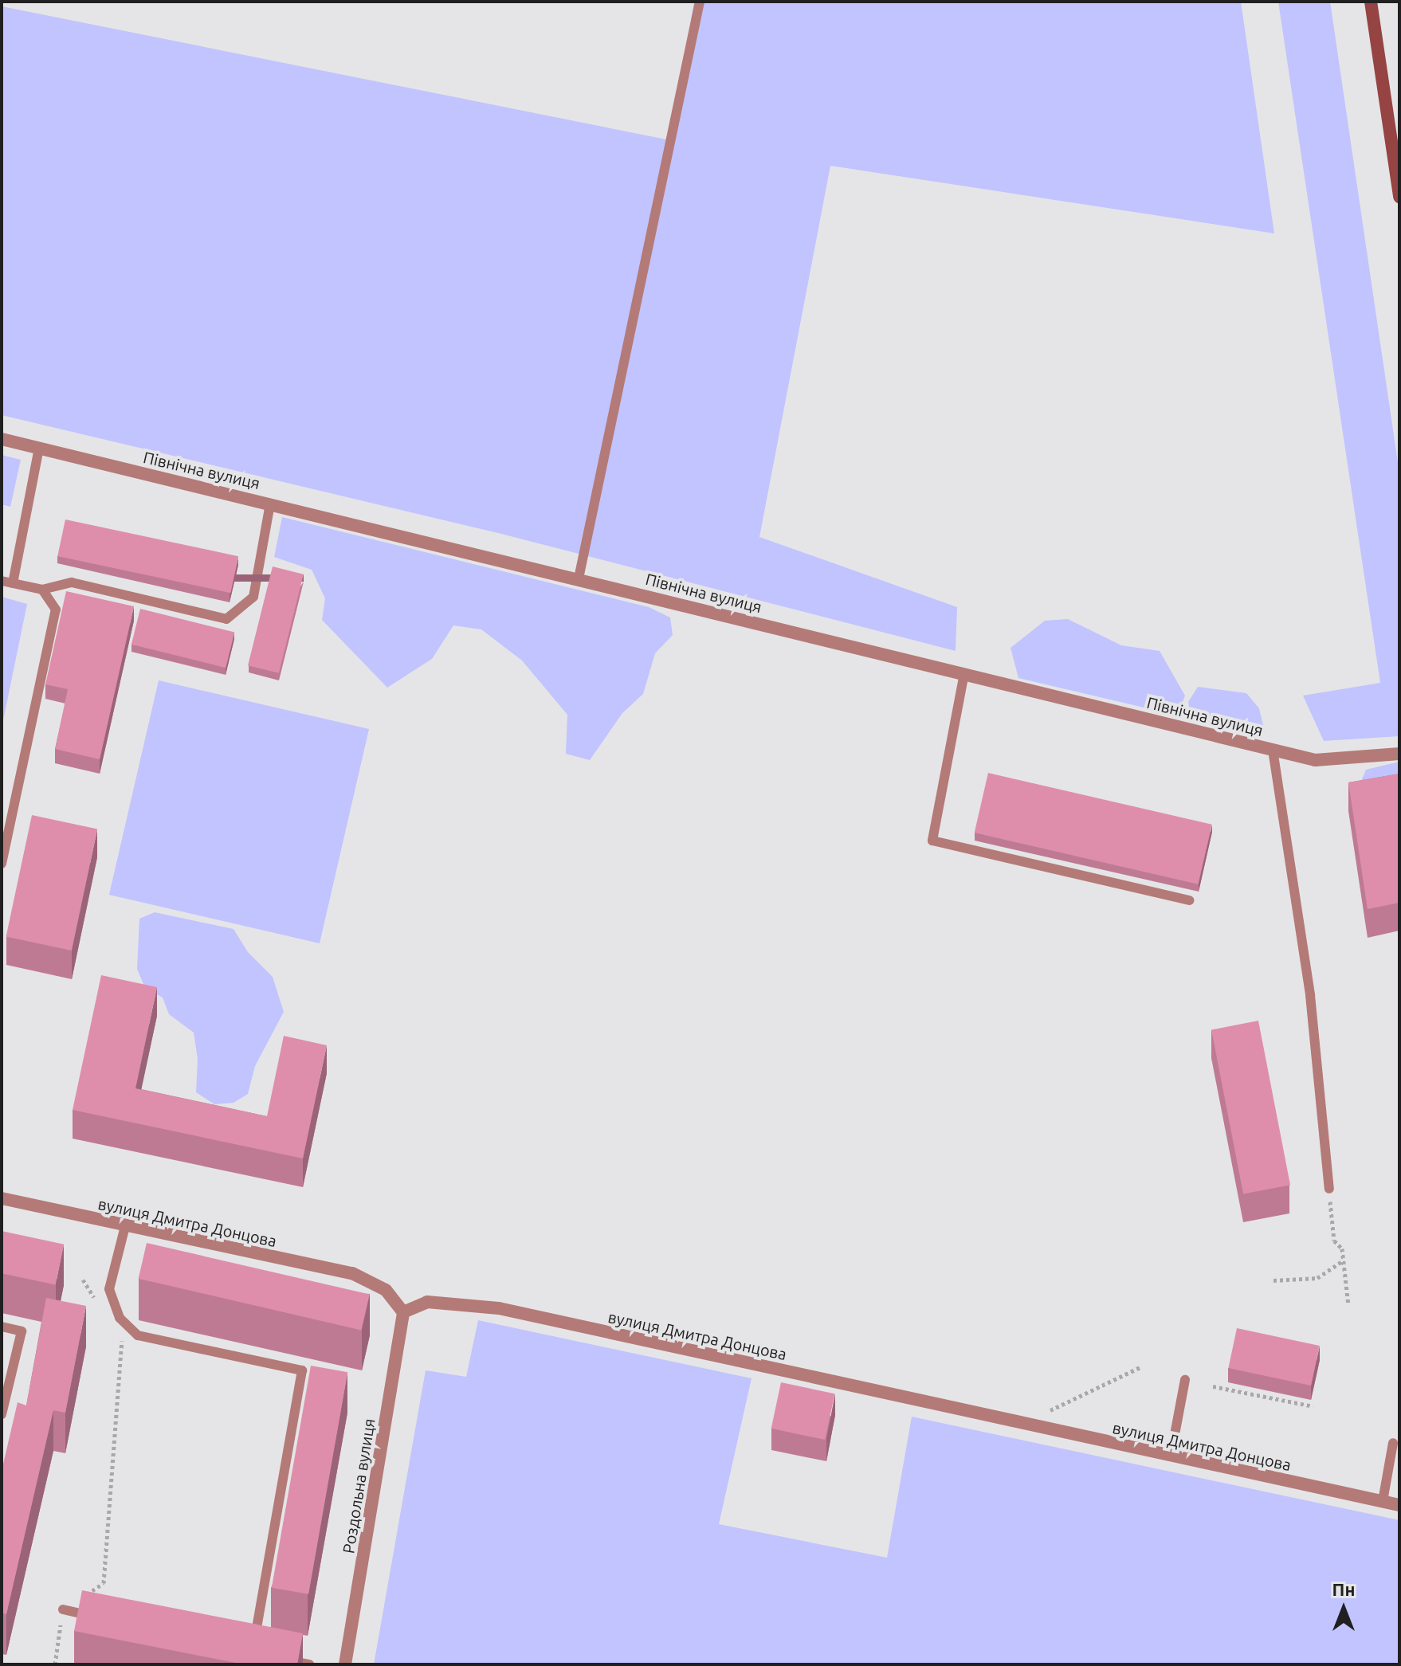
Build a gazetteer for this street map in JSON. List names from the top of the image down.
{
  "streets": {
    "street": ["Північна вулиця", "вулиця Дмитра Донцова", "Роздольна вулиця"]
  },
  "crossings": [
    ["вулиця Дмитра Донцова", "Роздольна вулиця"]
  ],
  "north": "top"
}
